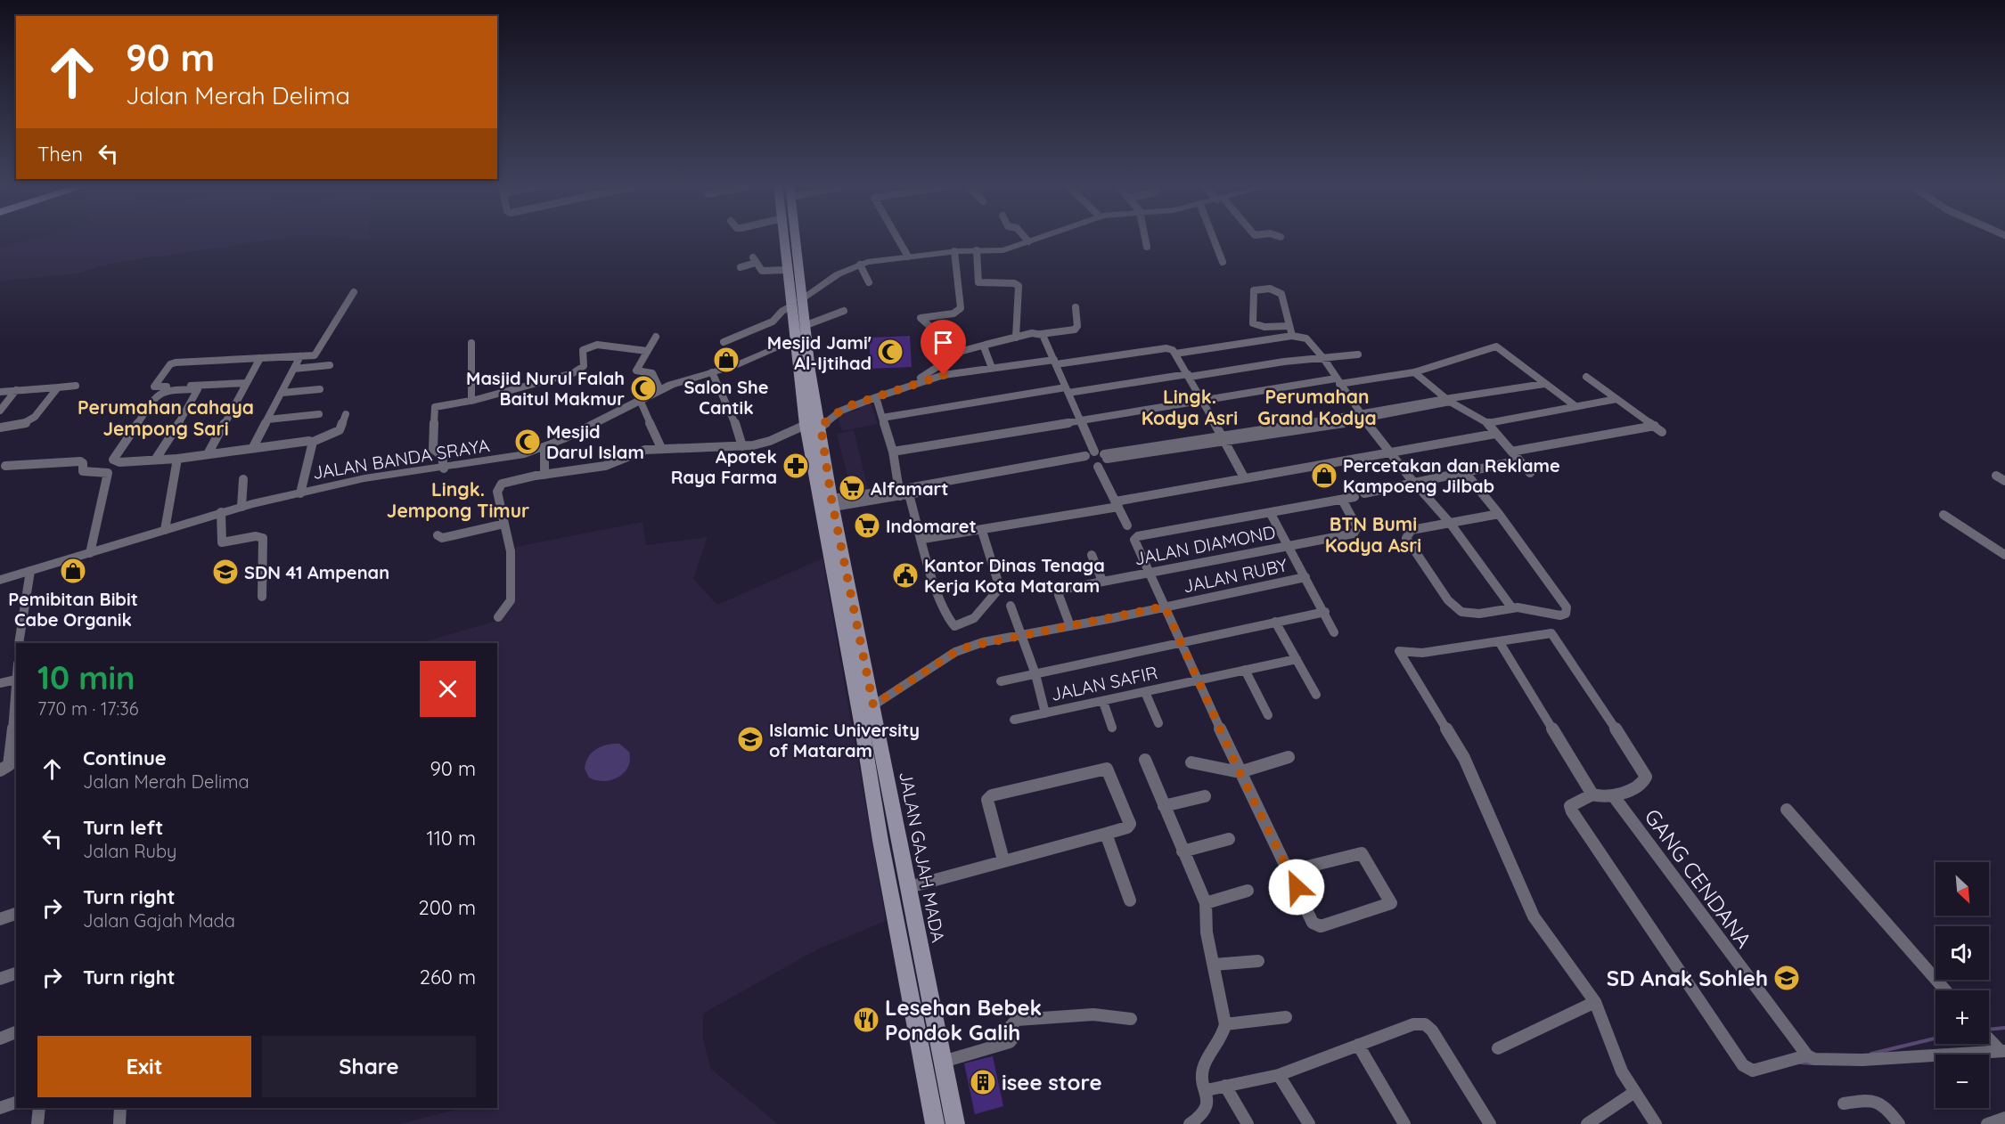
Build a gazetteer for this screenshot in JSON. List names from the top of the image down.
{
  "streets": {
    "main road": ["JALAN GAJAH MADA"],
    "street": [
      "JALAN BANDA SRAYA",
      "JALAN DIAMOND",
      "JALAN RUBY",
      "JALAN SAFIR",
      "GANG CENDANA"
    ]
  },
  "crossings": [
    ["JALAN BANDA SRAYA", "JALAN GAJAH MADA"],
    ["JALAN DIAMOND", "JALAN RUBY"],
    ["JALAN RUBY", "JALAN GAJAH MADA"]
  ],
  "districts": [
    "Lingk. Kodya Asri",
    "Perumahan Grand Kodya",
    "Perumahan cahaya Jempong Sari",
    "Lingk. Jempong Timur",
    "BTN Bumi Kodya Asri"
  ],
  "places": {
    "mosque": ["Mesjid Jami' Al-Ijtihad", "Masjid Nurul Falah Baitul Makmur", "Mesjid Darul Islam"],
    "shop": ["Salon She Cantik", "Percetakan dan Reklame Kampoeng Jilbab", "Pemibitan Bibit Cabe Organik"],
    "pharmacy": ["Apotek Raya Farma"],
    "supermarket": ["Alfamart", "Indomaret"],
    "school or university": ["SDN 41 Ampenan", "Islamic University of Mataram", "SD Anak Sohleh"],
    "public building": ["Kantor Dinas Tenaga Kerja Kota Mataram"],
    "restaurant": ["Lesehan Bebek Pondok Galih"],
    "building": ["isee store"]
  },
  "north": "bottom right",
  "page": {
    "turn": ["90 m", "Jalan Merah Delima"],
    "then": "Then",
    "heading": ["10 min", "770 m · 17:36"],
    "list": [
      {
        "name": "Continue",
        "note": "Jalan Merah Delima",
        "value": "90 m"
      },
      {
        "name": "Turn left",
        "note": "Jalan Ruby",
        "value": "110 m"
      },
      {
        "name": "Turn right",
        "note": "Jalan Gajah Mada",
        "value": "200 m"
      },
      {
        "name": "Turn right",
        "value": "260 m"
      }
    ],
    "map_buttons": ["+", "−"],
    "buttons": ["Exit", "Share"]
  }
}
